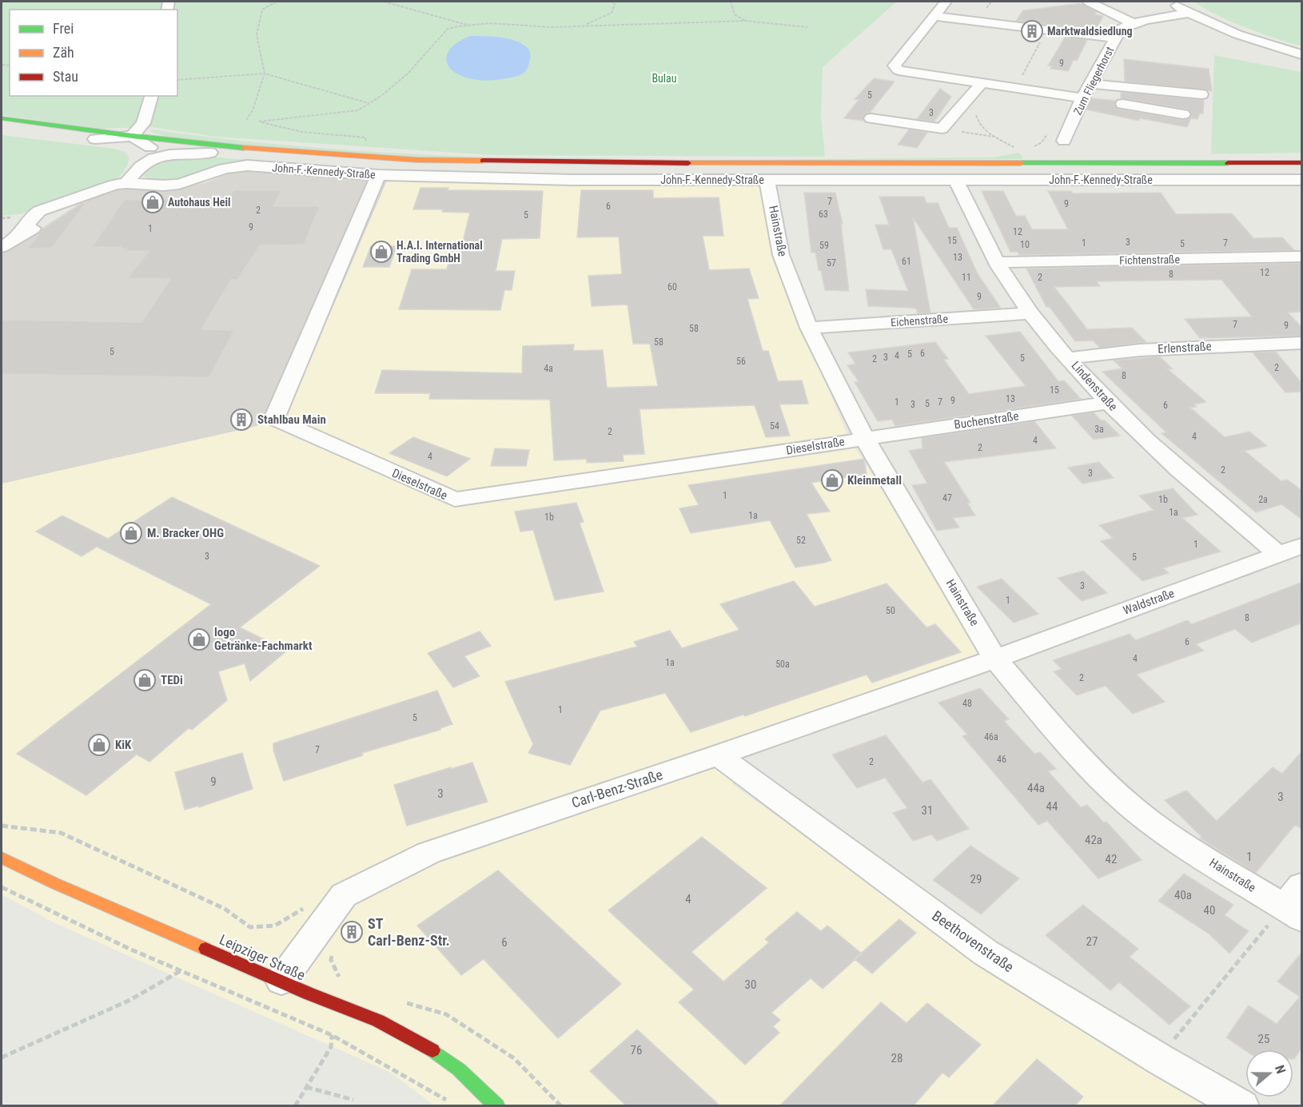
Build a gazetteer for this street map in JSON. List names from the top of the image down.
{
  "streets": {
    "main road": ["Leipziger Straße"],
    "street": [
      "Zum Fliegerhorst",
      "John-F.-Kennedy-Straße",
      "Hainstraße",
      "Fichtenstraße",
      "Eichenstraße",
      "Erlenstraße",
      "Lindenstraße",
      "Buchenstraße",
      "Dieselstraße",
      "Waldstraße",
      "Carl-Benz-Straße",
      "Beethovenstraße"
    ]
  },
  "crossings": [
    ["John-F.-Kennedy-Straße", "Hainstraße"],
    ["John-F.-Kennedy-Straße", "Lindenstraße"],
    ["John-F.-Kennedy-Straße", "Dieselstraße"],
    ["Hainstraße", "Eichenstraße"],
    ["Hainstraße", "Buchenstraße"],
    ["Hainstraße", "Dieselstraße"],
    ["Hainstraße", "Waldstraße"],
    ["Hainstraße", "Carl-Benz-Straße"],
    ["Fichtenstraße", "Lindenstraße"],
    ["Eichenstraße", "Lindenstraße"],
    ["Erlenstraße", "Lindenstraße"],
    ["Lindenstraße", "Buchenstraße"],
    ["Lindenstraße", "Waldstraße"],
    ["Buchenstraße", "Dieselstraße"],
    ["Waldstraße", "Carl-Benz-Straße"],
    ["Carl-Benz-Straße", "Beethovenstraße"],
    ["Carl-Benz-Straße", "Leipziger Straße"]
  ],
  "parks": ["Bulau"],
  "places": {
    "building": ["Marktwaldsiedlung", "Stahlbau Main", "ST Carl-Benz-Str."],
    "shop": [
      "Autohaus Heil",
      "H.A.I. International Trading GmbH",
      "Kleinmetall",
      "M. Bracker OHG",
      "logo Getränke-Fachmarkt",
      "TEDi",
      "KiK"
    ]
  },
  "house_numbers": [
    "9",
    "5",
    "3",
    "7",
    "9",
    "6",
    "2",
    "63",
    "5",
    "9",
    "1",
    "12",
    "15",
    "3",
    "1",
    "7",
    "5",
    "10",
    "59",
    "13",
    "61",
    "57",
    "12",
    "8",
    "11",
    "2",
    "60",
    "9",
    "7",
    "9",
    "58",
    "58",
    "5",
    "6",
    "5",
    "4",
    "3",
    "5",
    "2",
    "56",
    "2",
    "4a",
    "8",
    "15",
    "13",
    "9",
    "1",
    "7",
    "5",
    "3",
    "6",
    "54",
    "3a",
    "2",
    "4",
    "4",
    "2",
    "4",
    "2",
    "3",
    "1",
    "47",
    "1b",
    "2a",
    "1a",
    "1a",
    "1b",
    "52",
    "1",
    "3",
    "5",
    "3",
    "1",
    "50",
    "8",
    "6",
    "4",
    "1a",
    "50a",
    "2",
    "48",
    "1",
    "5",
    "46a",
    "7",
    "46",
    "2",
    "9",
    "44a",
    "3",
    "3",
    "44",
    "31",
    "42a",
    "1",
    "42",
    "29",
    "40a",
    "4",
    "40",
    "27",
    "6",
    "30",
    "25",
    "76",
    "28"
  ],
  "legend": ["Frei", "Zäh", "Stau"],
  "north": "right"
}
